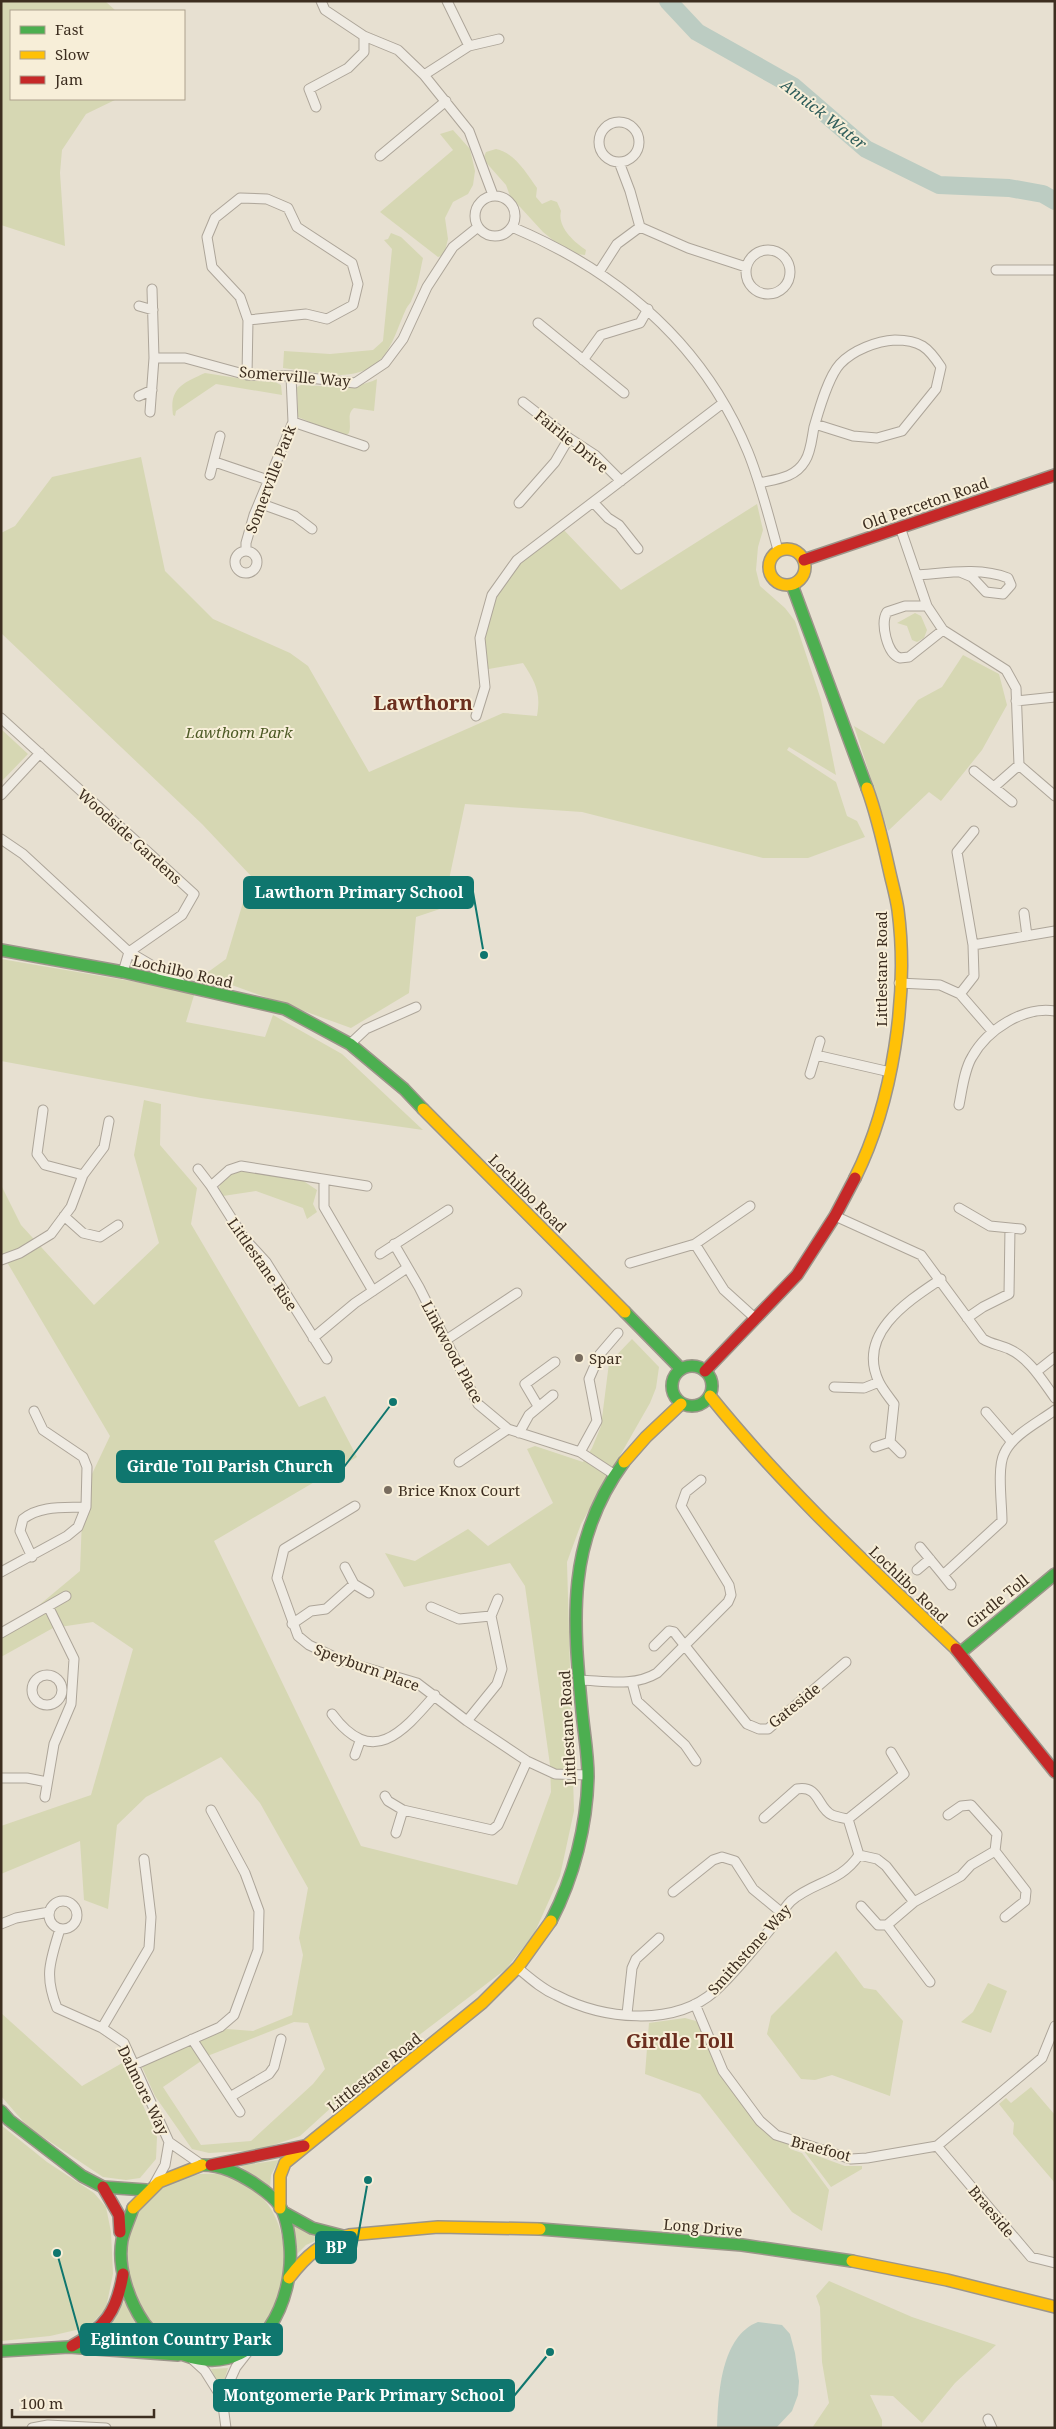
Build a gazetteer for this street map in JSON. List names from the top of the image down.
{
  "streets": {
    "street": [
      "Somerville Way",
      "Fairlie Drive",
      "Somerville Park",
      "Old Perceton Road",
      "Woodside Gardens",
      "Littlestane Road",
      "Lochilbo Road",
      "Littlestane Rise",
      "Linkwood Place",
      "Lochlibo Road",
      "Girdle Toll",
      "Speyburn Place",
      "Gateside",
      "Smithstone Way",
      "Dalmore Way",
      "Braefoot",
      "Braeside",
      "Long Drive"
    ]
  },
  "crossings": [
    ["Somerville Way", "Somerville Park"],
    ["Old Perceton Road", "Littlestane Road"],
    ["Littlestane Road", "Lochilbo Road"],
    ["Littlestane Road", "Linkwood Place"],
    ["Littlestane Road", "Lochlibo Road"],
    ["Littlestane Road", "Speyburn Place"],
    ["Littlestane Road", "Smithstone Way"],
    ["Littlestane Road", "Dalmore Way"],
    ["Littlestane Road", "Long Drive"],
    ["Lochilbo Road", "Lochlibo Road"],
    ["Lochlibo Road", "Girdle Toll"],
    ["Smithstone Way", "Braefoot"],
    ["Braefoot", "Braeside"]
  ],
  "districts": ["Lawthorn", "Girdle Toll"],
  "water": ["Annick Water"],
  "parks": ["Lawthorn Park"],
  "places": [
    "Lawthorn Primary School",
    "Spar",
    "Girdle Toll Parish Church",
    "Brice Knox Court",
    "BP",
    "Eglinton Country Park",
    "Montgomerie Park Primary School"
  ],
  "legend": ["Fast", "Slow", "Jam"],
  "scale_bar": "100 m"
}
